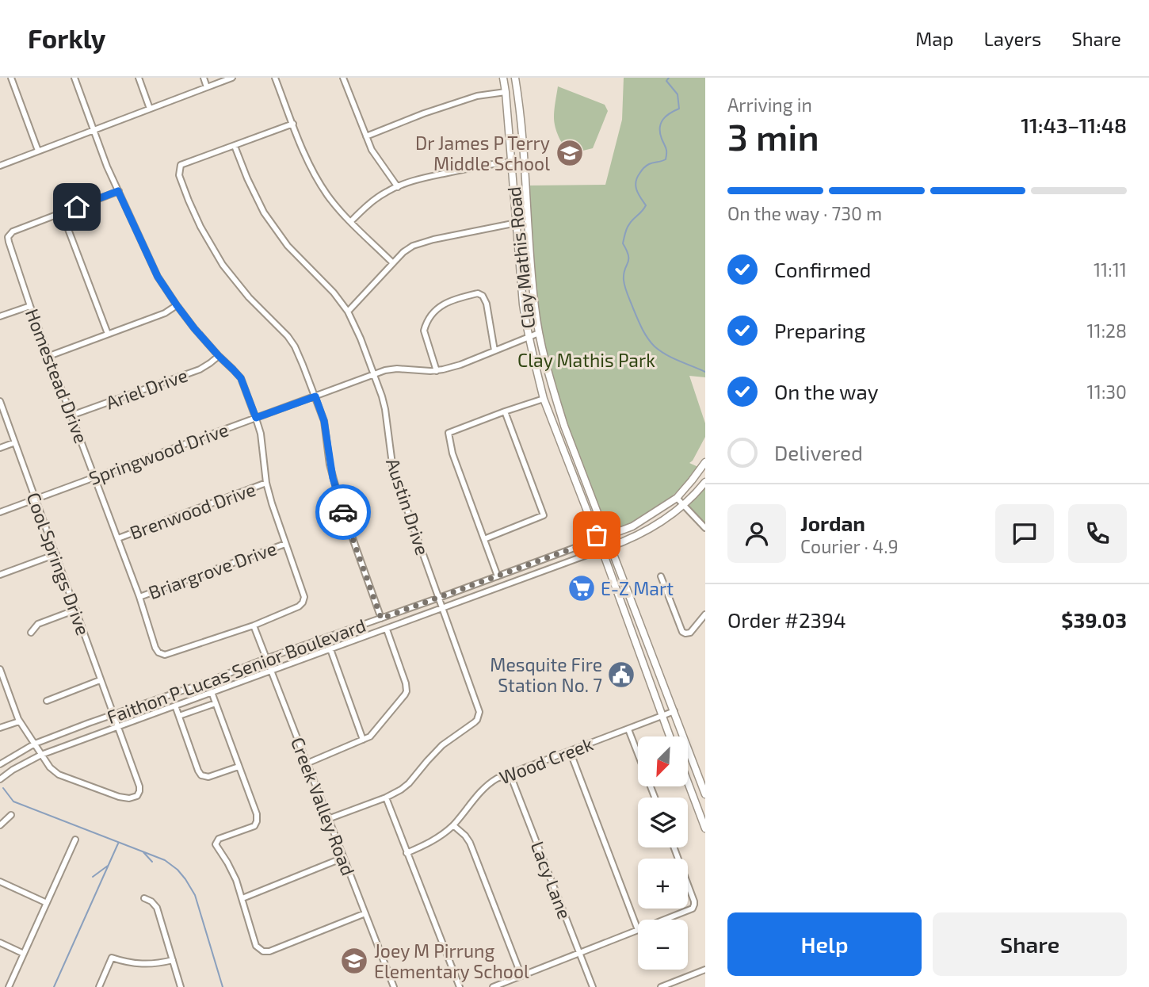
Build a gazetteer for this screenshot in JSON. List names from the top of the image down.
{
  "streets": {
    "main road": ["Clay Mathis Road", "Faithon P Lucas Senior Boulevard"],
    "street": [
      "Homestead Drive",
      "Ariel Drive",
      "Springwood Drive",
      "Austin Drive",
      "Brenwood Drive",
      "Cool Springs Drive",
      "Briargrove Drive",
      "Wood Creek",
      "Creek Valley Road",
      "Lacy Lane"
    ]
  },
  "crossings": [
    ["Clay Mathis Road", "Springwood Drive"],
    ["Clay Mathis Road", "Faithon P Lucas Senior Boulevard"],
    ["Clay Mathis Road", "Wood Creek"],
    ["Homestead Drive", "Ariel Drive"],
    ["Homestead Drive", "Springwood Drive"],
    ["Homestead Drive", "Brenwood Drive"],
    ["Homestead Drive", "Briargrove Drive"],
    ["Homestead Drive", "Creek Valley Road"],
    ["Springwood Drive", "Austin Drive"],
    ["Springwood Drive", "Cool Springs Drive"],
    ["Austin Drive", "Faithon P Lucas Senior Boulevard"],
    ["Austin Drive", "Creek Valley Road"],
    ["Cool Springs Drive", "Faithon P Lucas Senior Boulevard"],
    ["Faithon P Lucas Senior Boulevard", "Creek Valley Road"],
    ["Wood Creek", "Lacy Lane"]
  ],
  "parks": ["Clay Mathis Park"],
  "places": {
    "school or university": ["Dr James P Terry Middle School", "Joey M Pirrung Elementary School"],
    "supermarket": ["E-Z Mart"],
    "public building": ["Mesquite Fire Station No. 7"]
  },
  "north": "bottom left",
  "page": {
    "header": "Forkly",
    "nav": ["Map", "Layers", "Share"],
    "heading": ["3 min", "Arriving in", "11:43–11:48"],
    "panel": [
      "Jordan",
      "Courier · 4.9",
      "Order #2394",
      "$39.03"
    ],
    "bar": "On the way · 730 m",
    "list": [
      ["Confirmed", "11:11"],
      ["Preparing", "11:28"],
      ["On the way", "11:30"],
      "Delivered"
    ],
    "map_buttons": ["+", "−"],
    "buttons": ["Help", "Share"]
  }
}
